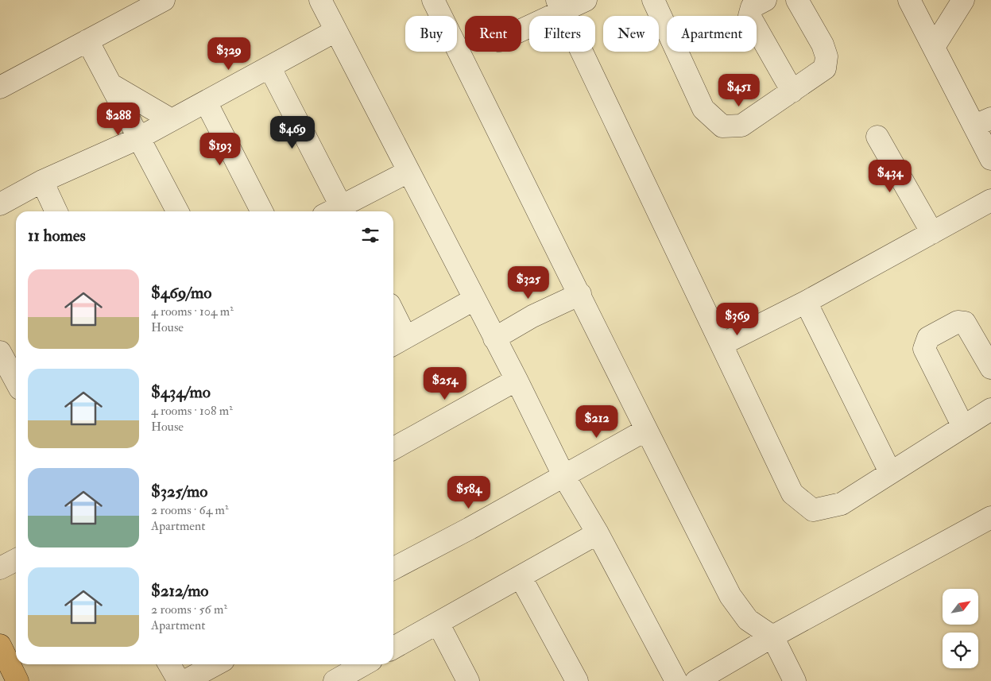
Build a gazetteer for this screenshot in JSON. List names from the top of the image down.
{
  "north": "top right",
  "page": {
    "chip": [
      "Buy",
      "Rent",
      "Filters",
      "New",
      "Apartment"
    ],
    "price": [
      "$329",
      "$451",
      "$288",
      "$469",
      "$193",
      "$434",
      "$325",
      "$369",
      "$254",
      "$212",
      "$584"
    ],
    "heading": "11 homes",
    "list": [
      {
        "name": "$469/mo",
        "note": "4 rooms · 104 m² · House"
      },
      {
        "name": "$434/mo",
        "note": "4 rooms · 108 m² · House"
      },
      {
        "name": "$325/mo",
        "note": "2 rooms · 64 m² · Apartment"
      },
      {
        "name": "$212/mo",
        "note": "2 rooms · 56 m² · Apartment"
      }
    ]
  }
}
